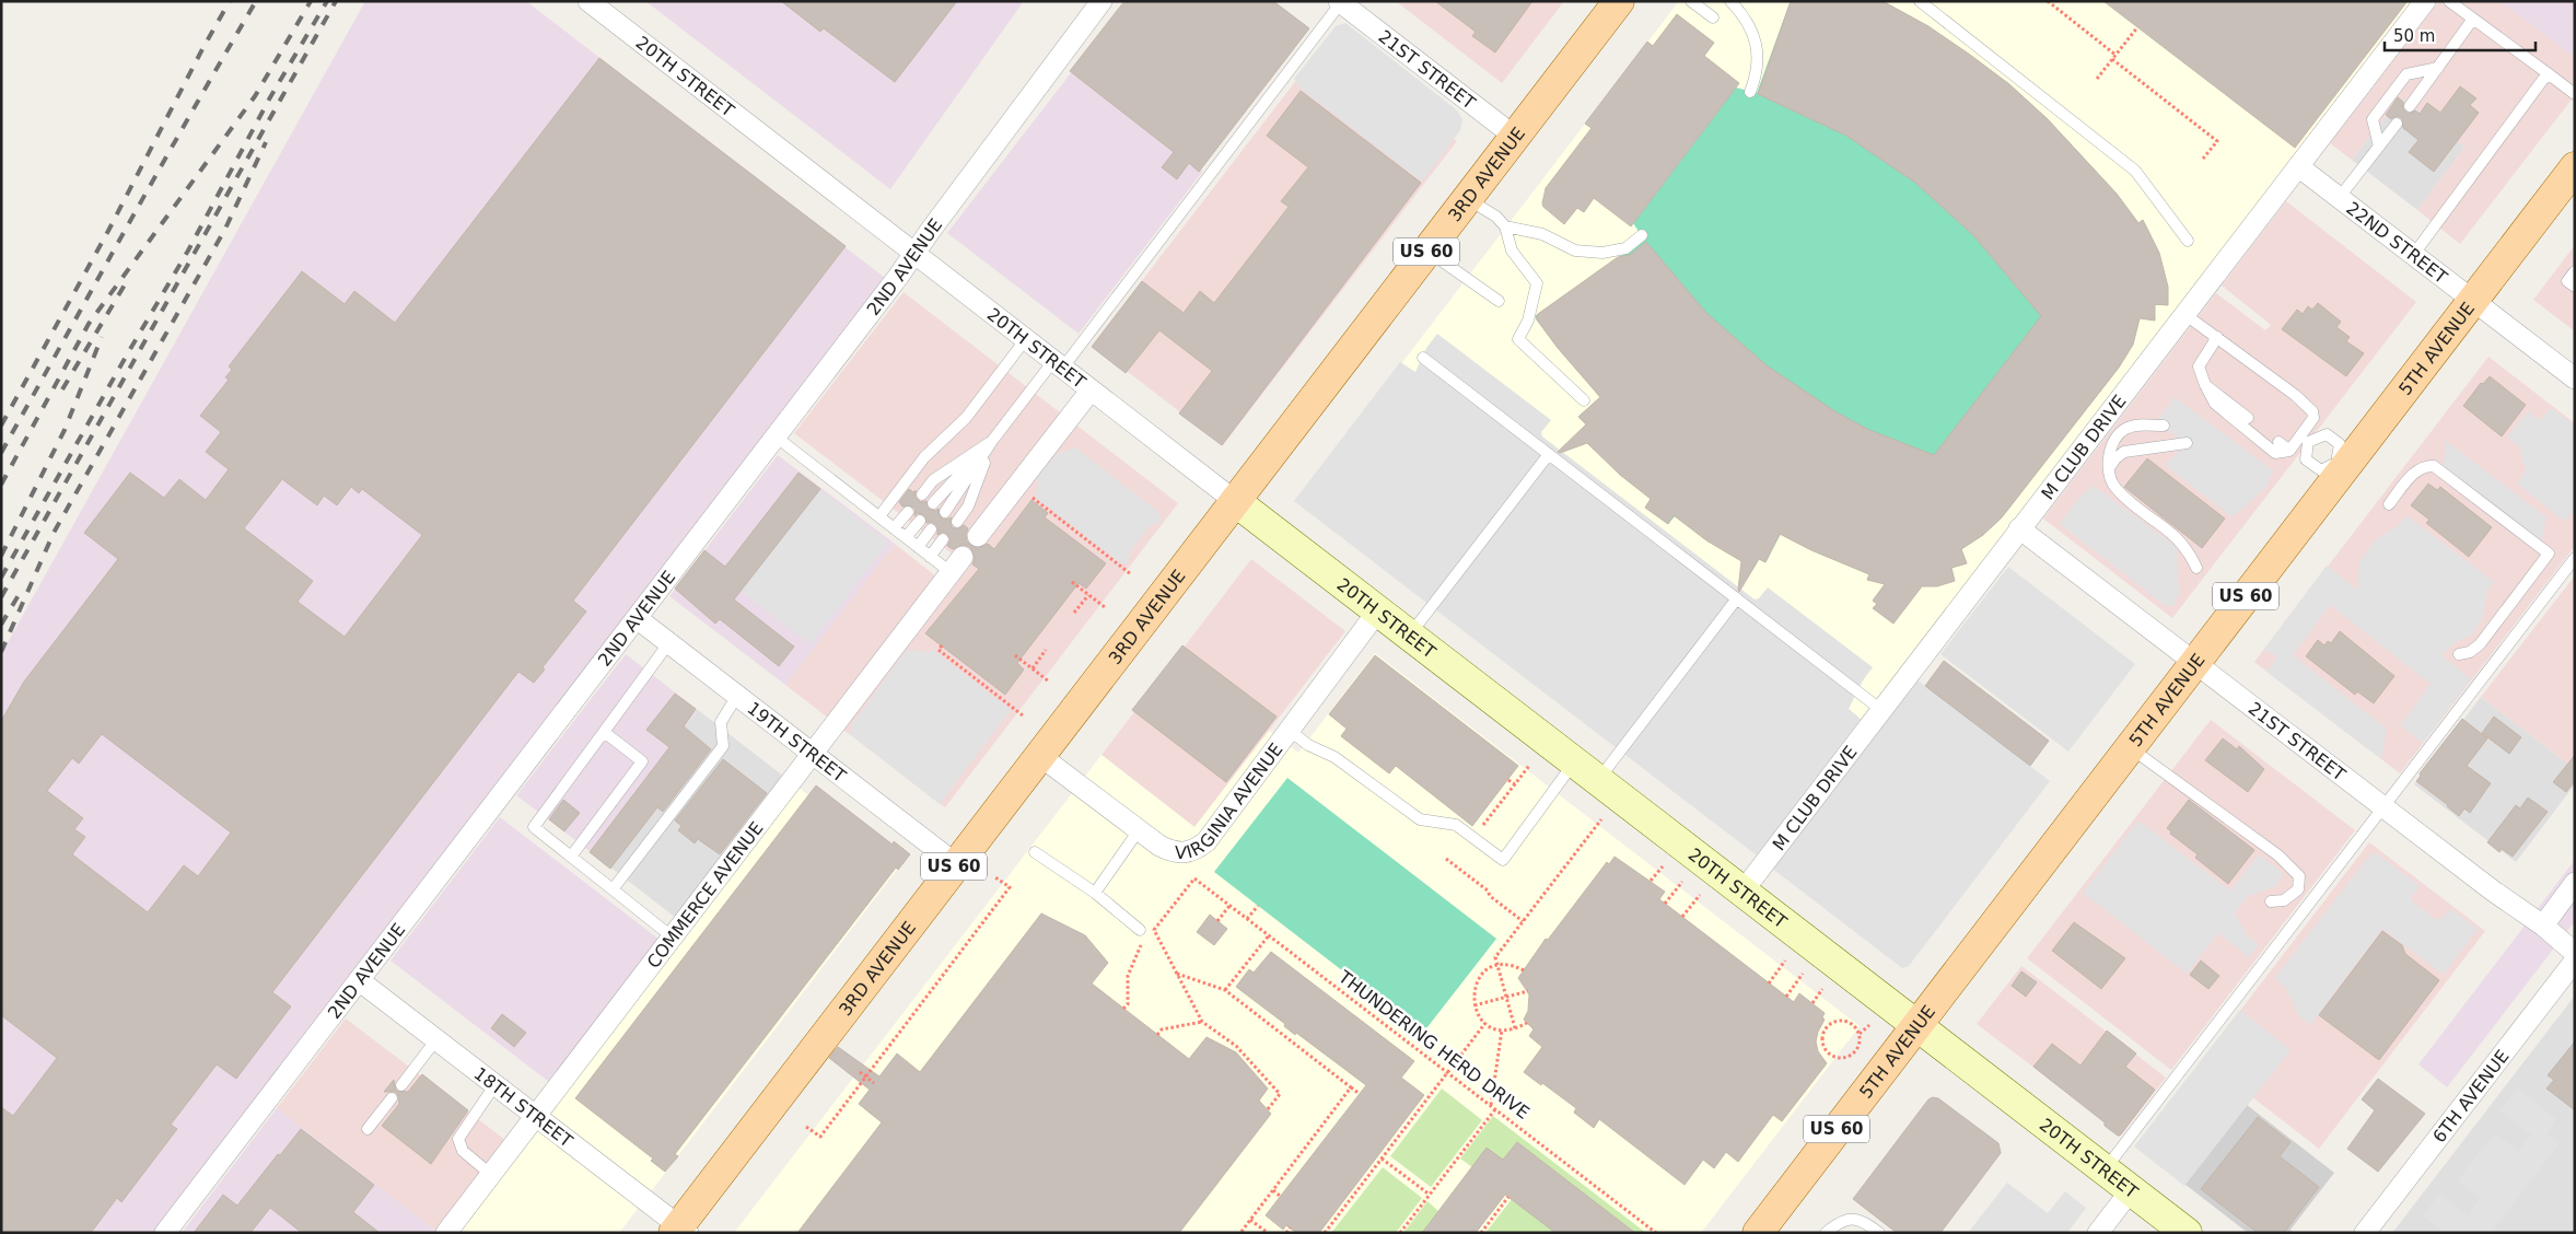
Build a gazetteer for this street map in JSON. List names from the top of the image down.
{
  "streets": {
    "main road": [
      "20TH STREET",
      "3RD AVENUE",
      "US 60",
      "5TH AVENUE"
    ],
    "street": [
      "21ST STREET",
      "22ND STREET",
      "2ND AVENUE",
      "M CLUB DRIVE",
      "19TH STREET",
      "VIRGINIA AVENUE",
      "COMMERCE AVENUE",
      "6TH AVENUE",
      "18TH STREET"
    ],
    "path": ["THUNDERING HERD DRIVE"]
  },
  "crossings": [
    ["21ST STREET", "3RD AVENUE"],
    ["21ST STREET", "5TH AVENUE"],
    ["21ST STREET", "M CLUB DRIVE"],
    ["20TH STREET", "3RD AVENUE"],
    ["20TH STREET", "2ND AVENUE"],
    ["20TH STREET", "5TH AVENUE"],
    ["20TH STREET", "M CLUB DRIVE"],
    ["20TH STREET", "VIRGINIA AVENUE"],
    ["3RD AVENUE", "19TH STREET"],
    ["3RD AVENUE", "VIRGINIA AVENUE"],
    ["3RD AVENUE", "18TH STREET"],
    ["22ND STREET", "5TH AVENUE"],
    ["22ND STREET", "M CLUB DRIVE"],
    ["2ND AVENUE", "19TH STREET"],
    ["2ND AVENUE", "18TH STREET"],
    ["19TH STREET", "COMMERCE AVENUE"],
    ["COMMERCE AVENUE", "18TH STREET"]
  ],
  "scale_bar": "50 m"
}
